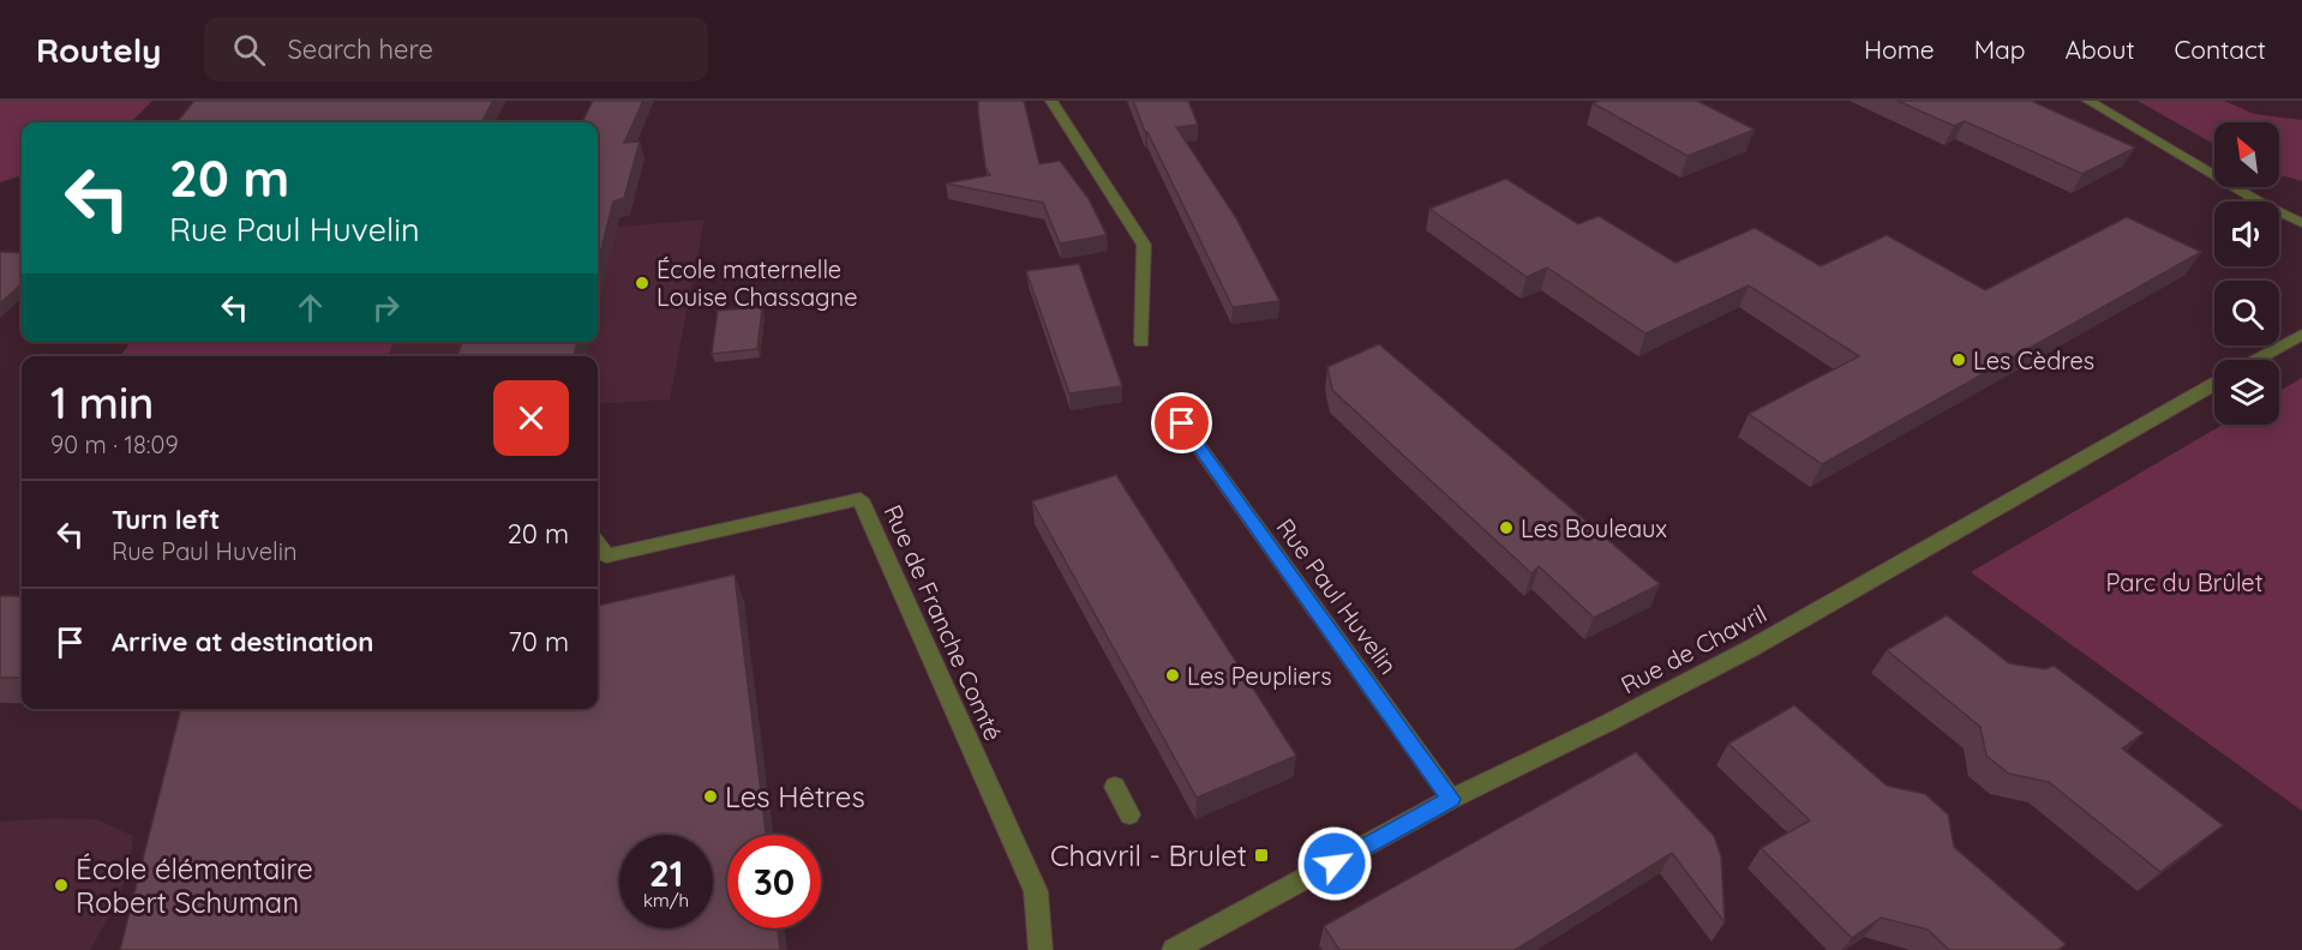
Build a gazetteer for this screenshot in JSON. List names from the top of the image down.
{
  "streets": {
    "street": ["Rue Paul Huvelin", "Rue de Franche Comté", "Rue de Chavril"]
  },
  "crossings": [
    ["Rue Paul Huvelin", "Rue de Chavril"]
  ],
  "parks": ["Parc du Brûlet"],
  "places": {
    "other": [
      "École maternelle Louise Chassagne",
      "Les Cèdres",
      "Les Bouleaux",
      "Les Peupliers",
      "Les Hêtres",
      "École élémentaire Robert Schuman"
    ],
    "transit": ["Chavril - Brulet"]
  },
  "north": "top left",
  "page": {
    "header": "Routely",
    "search": "Search here",
    "nav": [
      "Home",
      "Map",
      "About",
      "Contact"
    ],
    "turn": ["20 m", "Rue Paul Huvelin"],
    "heading": ["1 min", "90 m · 18:09"],
    "list": [
      {
        "name": "Turn left",
        "note": "Rue Paul Huvelin",
        "value": "20 m"
      },
      {
        "name": "Arrive at destination",
        "value": "70 m"
      }
    ],
    "speed": "21 km/h",
    "limit": "30"
  }
}
